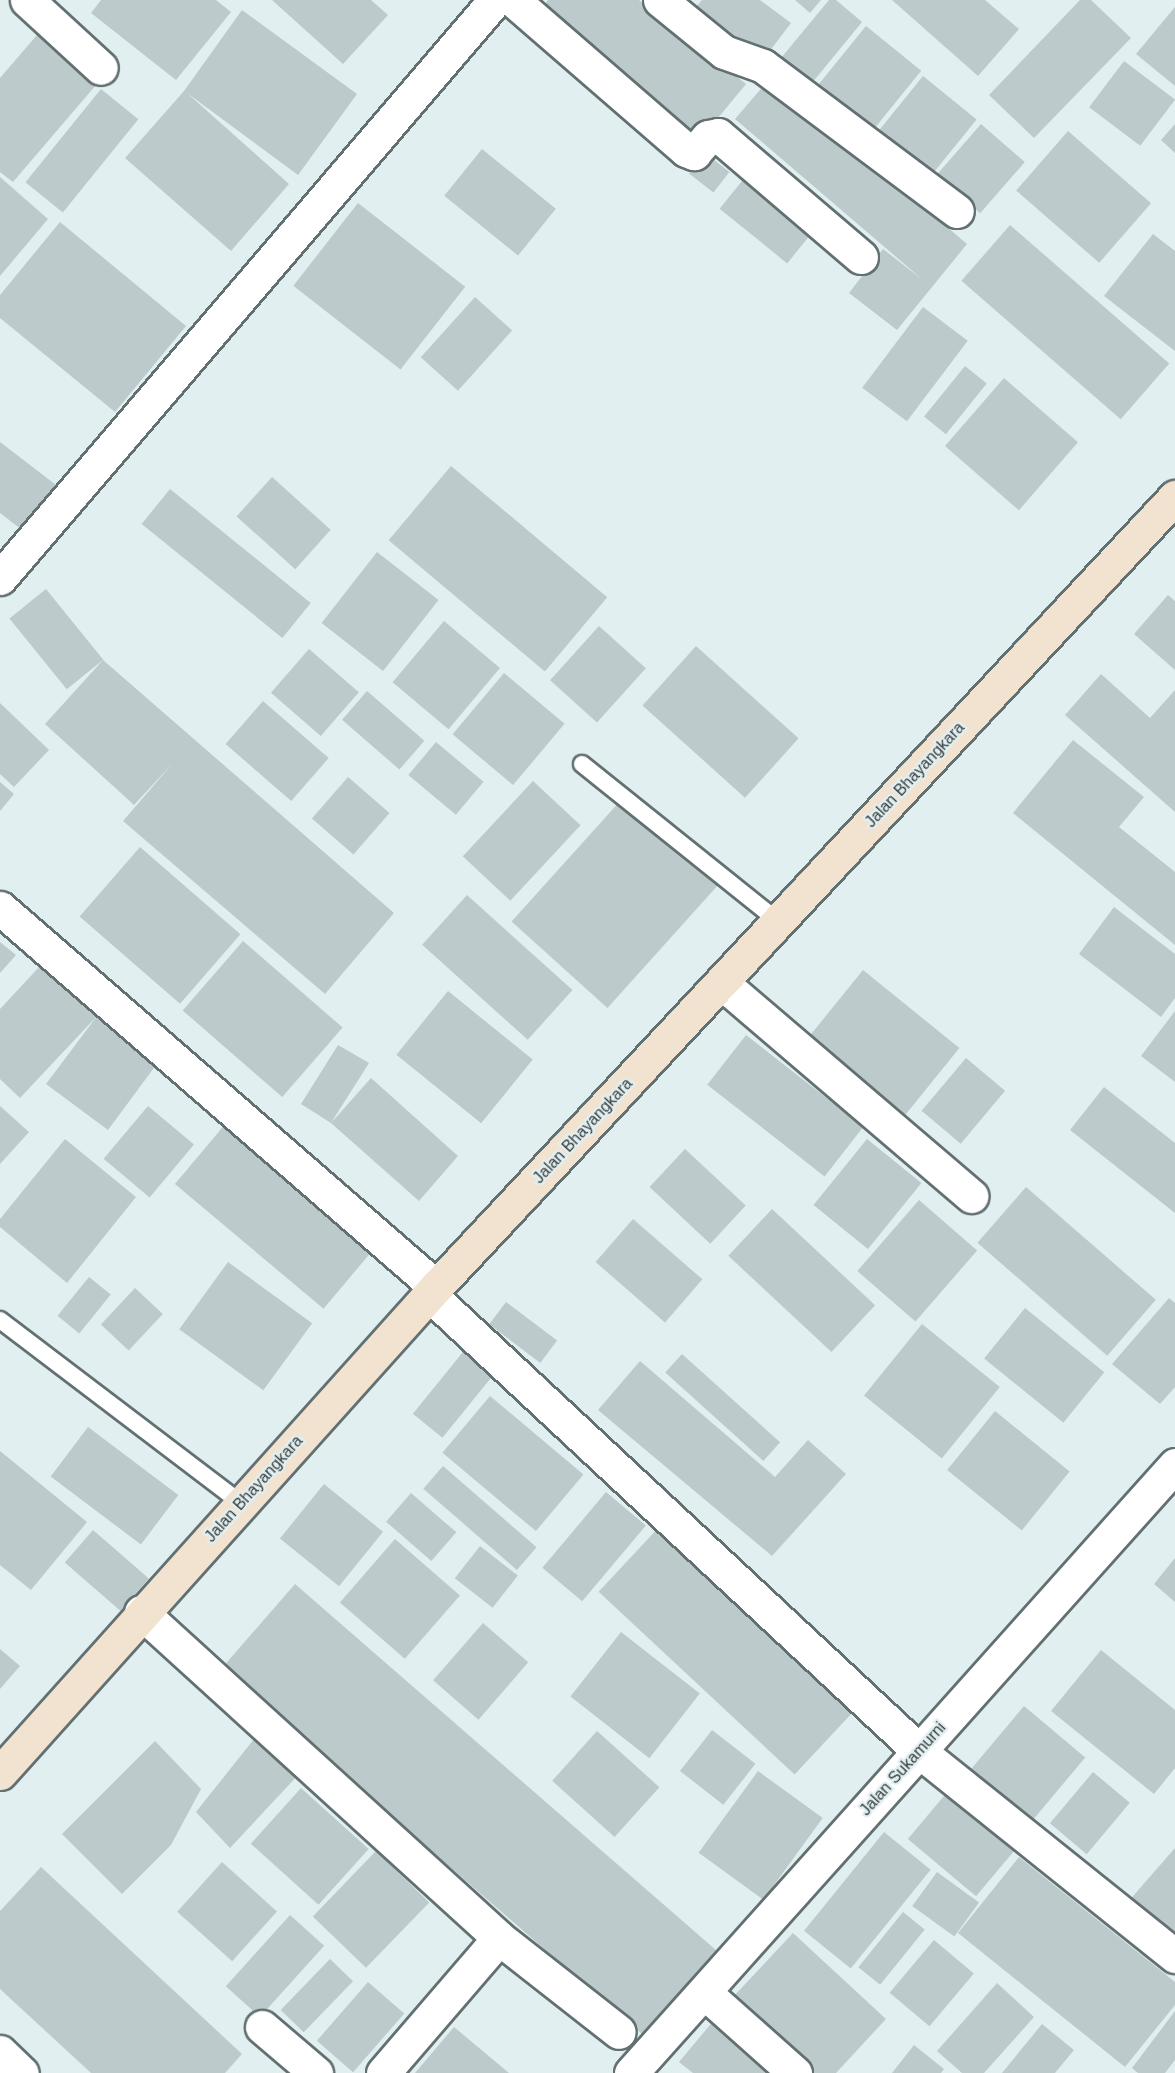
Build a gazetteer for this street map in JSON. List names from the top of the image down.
{
  "streets": {
    "main road": ["Jalan Bhayangkara"],
    "street": ["Jalan Sukamurni"]
  }
}
